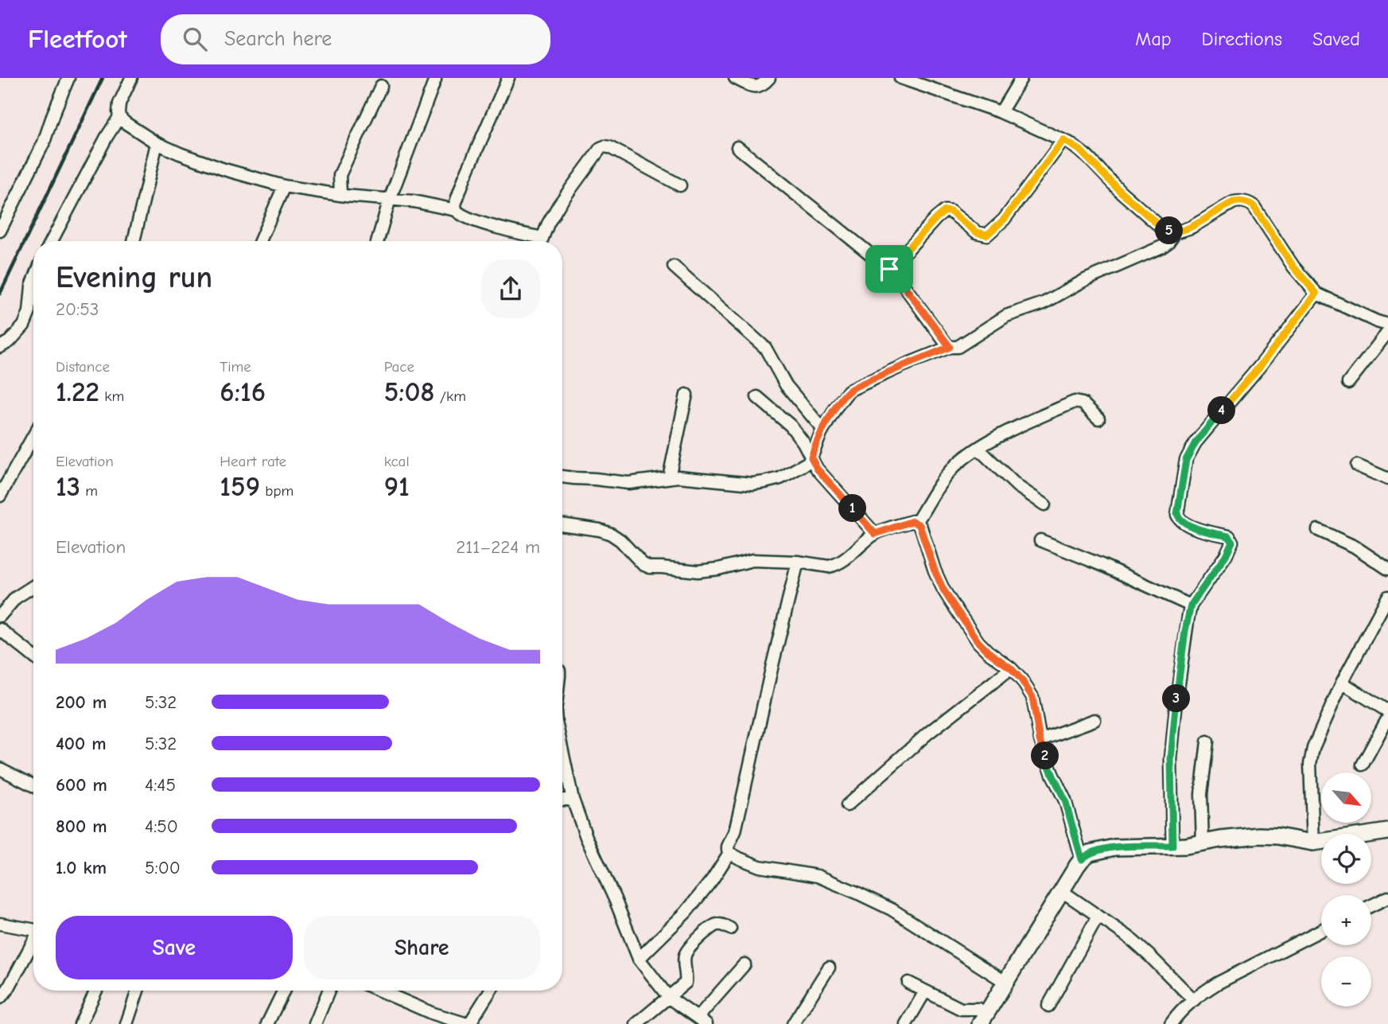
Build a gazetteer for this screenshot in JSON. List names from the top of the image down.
{
  "north": "bottom right",
  "page": {
    "header": "Fleetfoot",
    "search": "Search here",
    "nav": ["Map", "Directions", "Saved"],
    "pins": [
      "5",
      "4",
      "1",
      "3",
      "2"
    ],
    "heading": ["Evening run", "20:53"],
    "stats": [
      ["Distance", "1.22 km"],
      ["Time", "6:16"],
      ["Pace", "5:08 /km"],
      ["Elevation", "13 m"],
      ["Heart rate", "159 bpm"],
      ["kcal", "91"]
    ],
    "chart": ["Elevation", "211–224 m"],
    "list": [
      {
        "name": "200 m",
        "note": "5:32"
      },
      {
        "name": "400 m",
        "note": "5:32"
      },
      {
        "name": "600 m",
        "note": "4:45"
      },
      {
        "name": "800 m",
        "note": "4:50"
      },
      {
        "name": "1.0 km",
        "note": "5:00"
      }
    ],
    "map_buttons": ["+", "−"],
    "buttons": ["Save", "Share"]
  }
}
